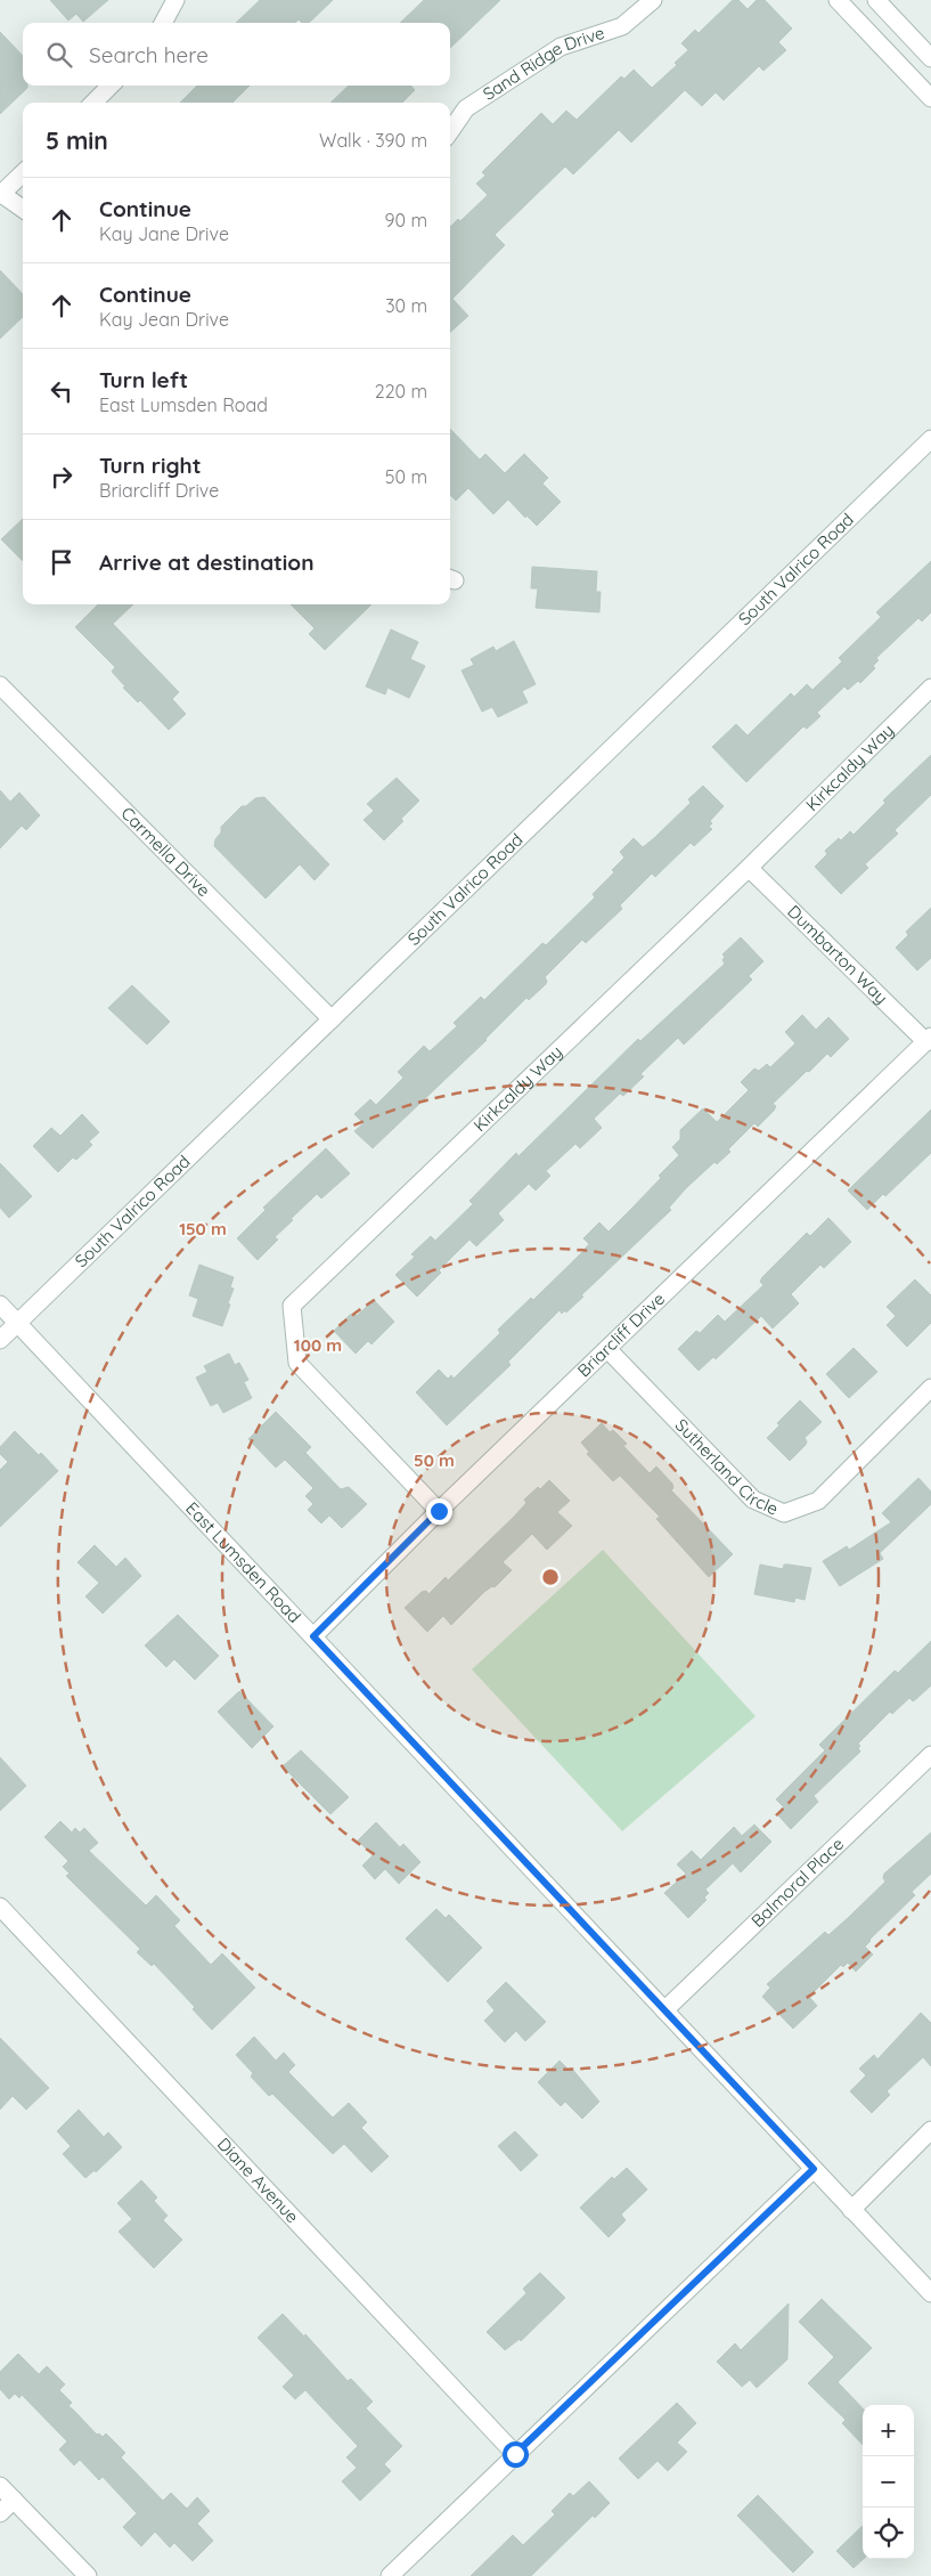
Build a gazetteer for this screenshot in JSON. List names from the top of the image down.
{
  "streets": {
    "street": [
      "Sand Ridge Drive",
      "South Valrico Road",
      "Kirkcaldy Way",
      "Carmella Drive",
      "Dumbarton Way",
      "Briarcliff Drive",
      "Sutherland Circle",
      "East Lumsden Road",
      "Balmoral Place",
      "Diane Avenue"
    ]
  },
  "crossings": [
    ["South Valrico Road", "Carmella Drive"],
    ["South Valrico Road", "East Lumsden Road"],
    ["Kirkcaldy Way", "Dumbarton Way"],
    ["Kirkcaldy Way", "Briarcliff Drive"],
    ["Dumbarton Way", "Briarcliff Drive"],
    ["Briarcliff Drive", "Sutherland Circle"],
    ["Briarcliff Drive", "East Lumsden Road"],
    ["East Lumsden Road", "Balmoral Place"]
  ],
  "page": {
    "search": "Search here",
    "heading": ["5 min", "Walk · 390 m"],
    "list": [
      ["Continue", "Kay Jane Drive", "90 m"],
      ["Continue", "Kay Jean Drive", "30 m"],
      ["Turn left", "East Lumsden Road", "220 m"],
      ["Turn right", "Briarcliff Drive", "50 m"],
      "Arrive at destination"
    ],
    "map_buttons": ["+", "−"]
  },
  "rings": ["150 m", "100 m", "50 m"]
}
